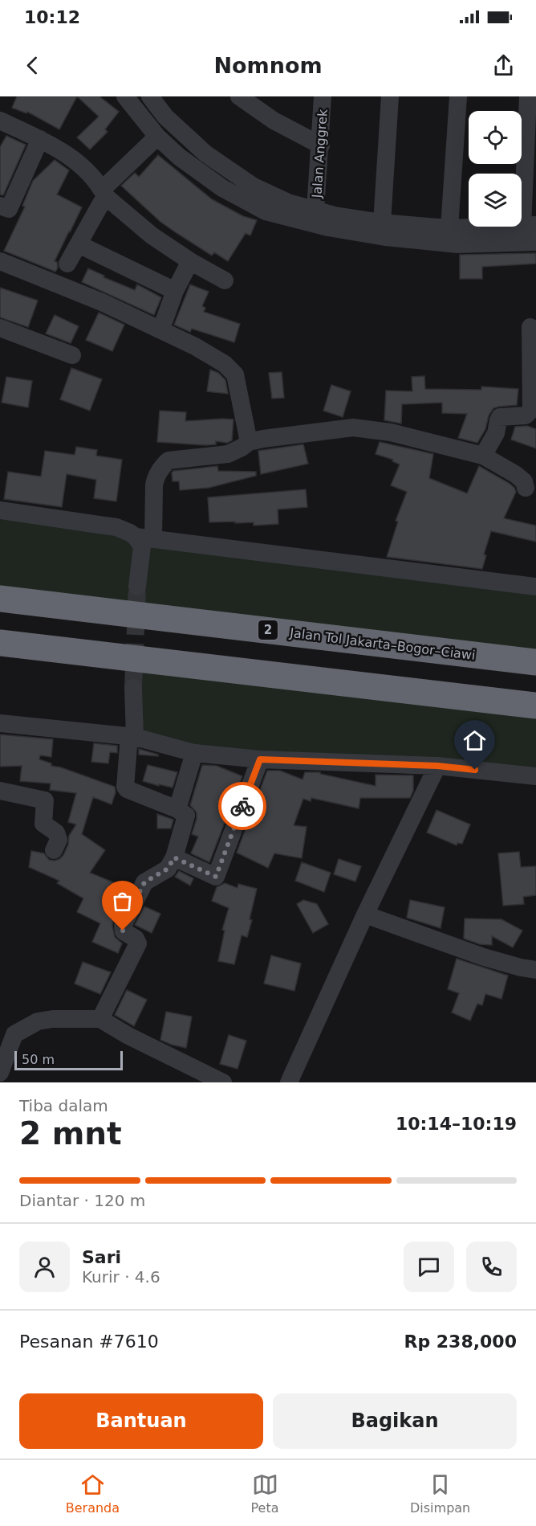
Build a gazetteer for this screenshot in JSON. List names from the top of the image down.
{
  "streets": {
    "highway": ["2", "Jalan Tol Jakarta–Bogor–Ciawi"],
    "street": ["Jalan Anggrek"]
  },
  "scale_bar": "50 m",
  "page": {
    "status": "10:12",
    "header": "Nomnom",
    "scale": "50 m",
    "heading": ["2 mnt", "Tiba dalam", "10:14–10:19"],
    "panel": [
      "Sari",
      "Kurir · 4.6",
      "Pesanan #7610",
      "Rp 238,000"
    ],
    "bar": "Diantar · 120 m",
    "buttons": ["Bantuan", "Bagikan"],
    "tabs": ["Beranda", "Peta", "Disimpan"]
  }
}
